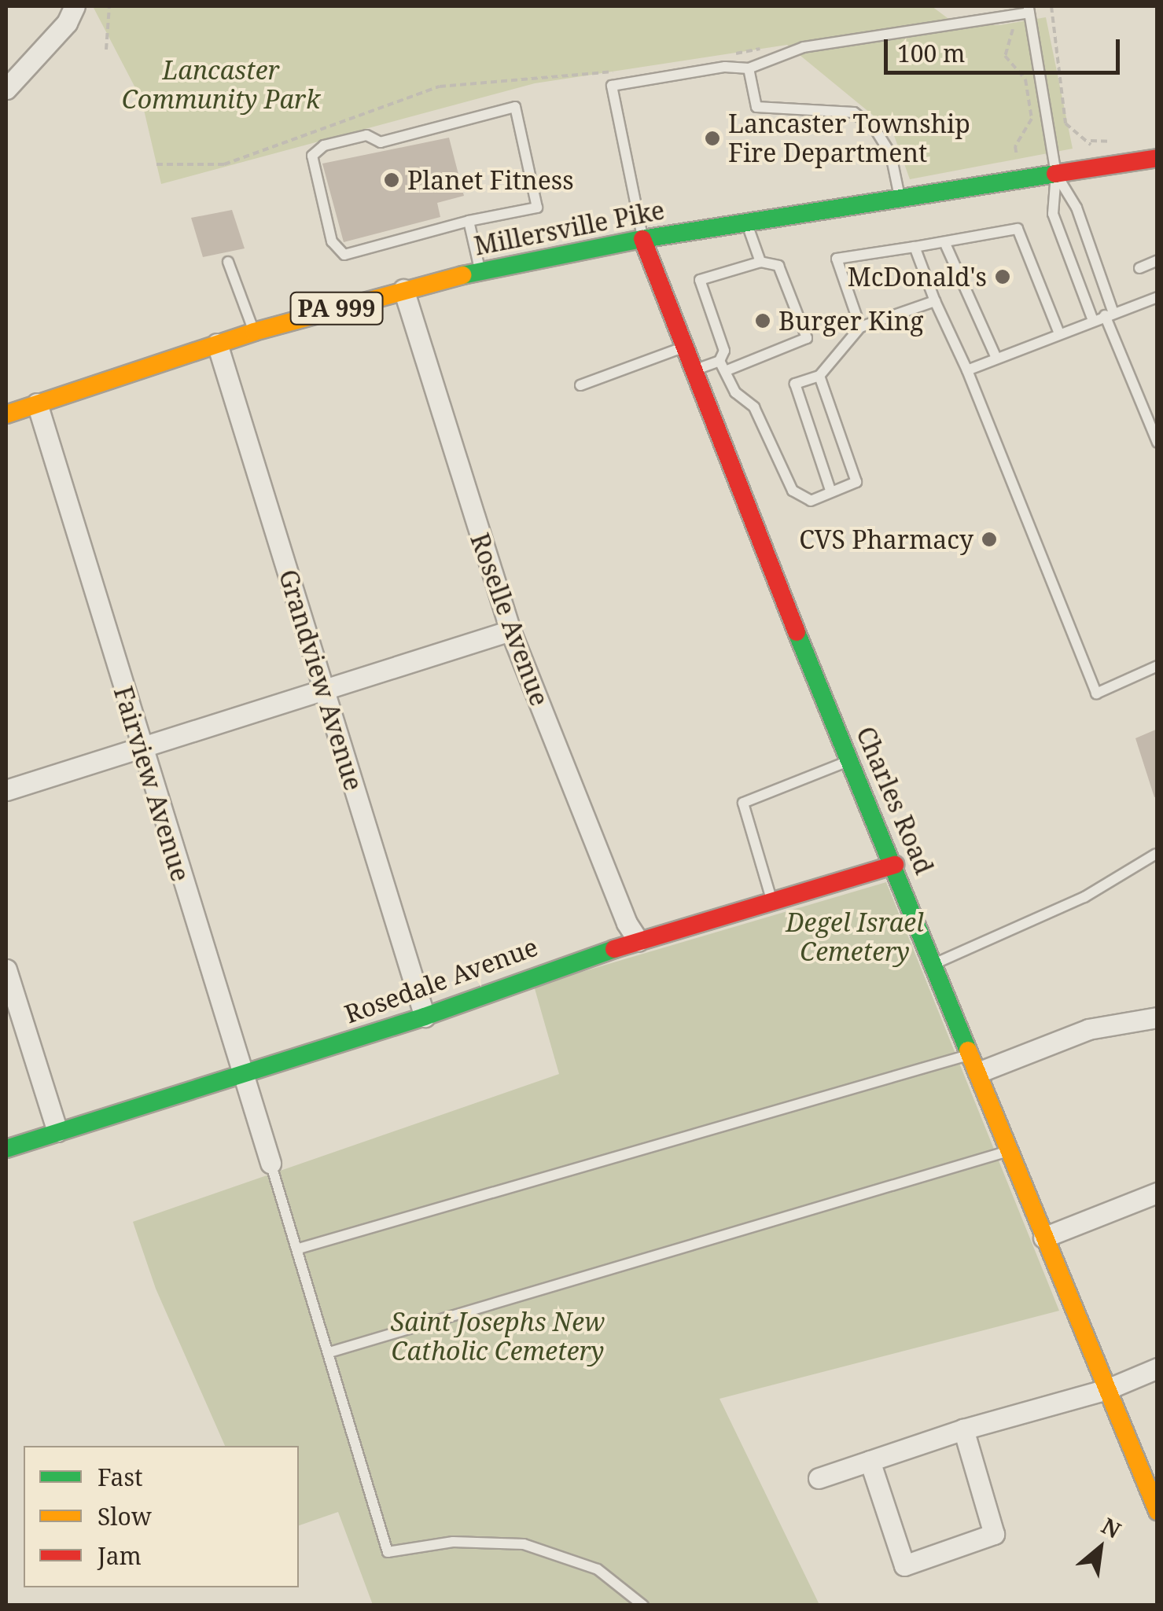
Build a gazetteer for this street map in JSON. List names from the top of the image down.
{
  "streets": {
    "street": [
      "Millersville Pike",
      "PA 999",
      "Roselle Avenue",
      "Grandview Avenue",
      "Fairview Avenue",
      "Charles Road",
      "Rosedale Avenue"
    ]
  },
  "crossings": [
    ["Millersville Pike", "Roselle Avenue"],
    ["Millersville Pike", "Grandview Avenue"],
    ["Millersville Pike", "Fairview Avenue"],
    ["Millersville Pike", "Charles Road"],
    ["Roselle Avenue", "Rosedale Avenue"],
    ["Grandview Avenue", "Rosedale Avenue"],
    ["Fairview Avenue", "Rosedale Avenue"],
    ["Charles Road", "Rosedale Avenue"]
  ],
  "parks": ["Lancaster Community Park", "Degel Israel Cemetery", "Saint Josephs New Catholic Cemetery"],
  "places": [
    "Lancaster Township Fire Department",
    "Planet Fitness",
    "McDonald's",
    "Burger King",
    "CVS Pharmacy"
  ],
  "legend": ["Fast", "Slow", "Jam"],
  "scale_bar": "100 m",
  "north": "top right"
}
